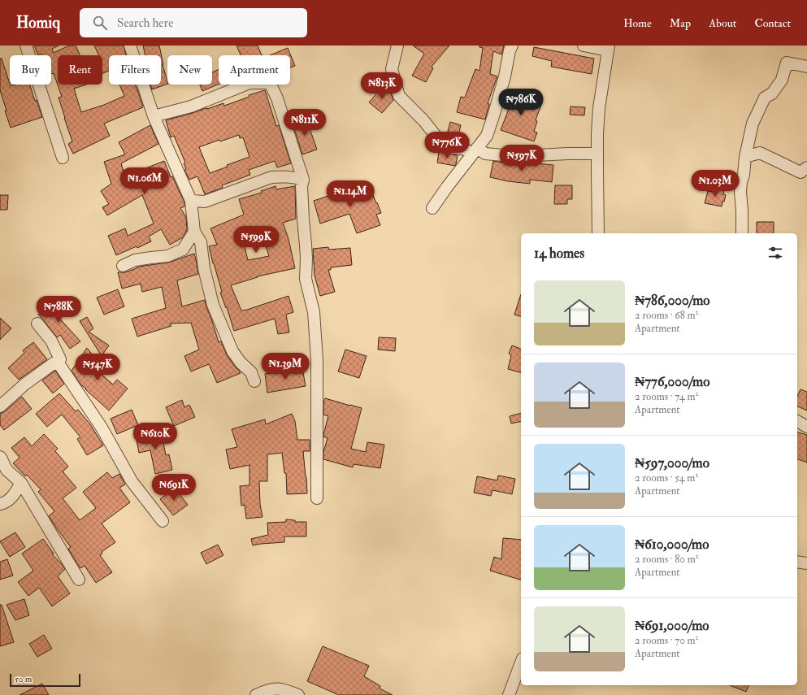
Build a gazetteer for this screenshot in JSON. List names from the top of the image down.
{
  "scale_bar": "50 m",
  "page": {
    "header": "Homiq",
    "search": "Search here",
    "nav": [
      "Home",
      "Map",
      "About",
      "Contact"
    ],
    "chip": [
      "Buy",
      "Rent",
      "Filters",
      "New",
      "Apartment"
    ],
    "price": [
      "₦813K",
      "₦786K",
      "₦811K",
      "₦776K",
      "₦597K",
      "₦1.06M",
      "₦1.03M",
      "₦1.14M",
      "₦599K",
      "₦788K",
      "₦1.39M",
      "₦547K",
      "₦610K",
      "₦691K"
    ],
    "heading": "14 homes",
    "list": [
      {
        "name": "₦786,000/mo",
        "note": "2 rooms · 68 m² · Apartment"
      },
      {
        "name": "₦776,000/mo",
        "note": "2 rooms · 74 m² · Apartment"
      },
      {
        "name": "₦597,000/mo",
        "note": "2 rooms · 54 m² · Apartment"
      },
      {
        "name": "₦610,000/mo",
        "note": "2 rooms · 80 m² · Apartment"
      },
      {
        "name": "₦691,000/mo",
        "note": "2 rooms · 70 m² · Apartment"
      }
    ],
    "scale": "50 m"
  }
}
